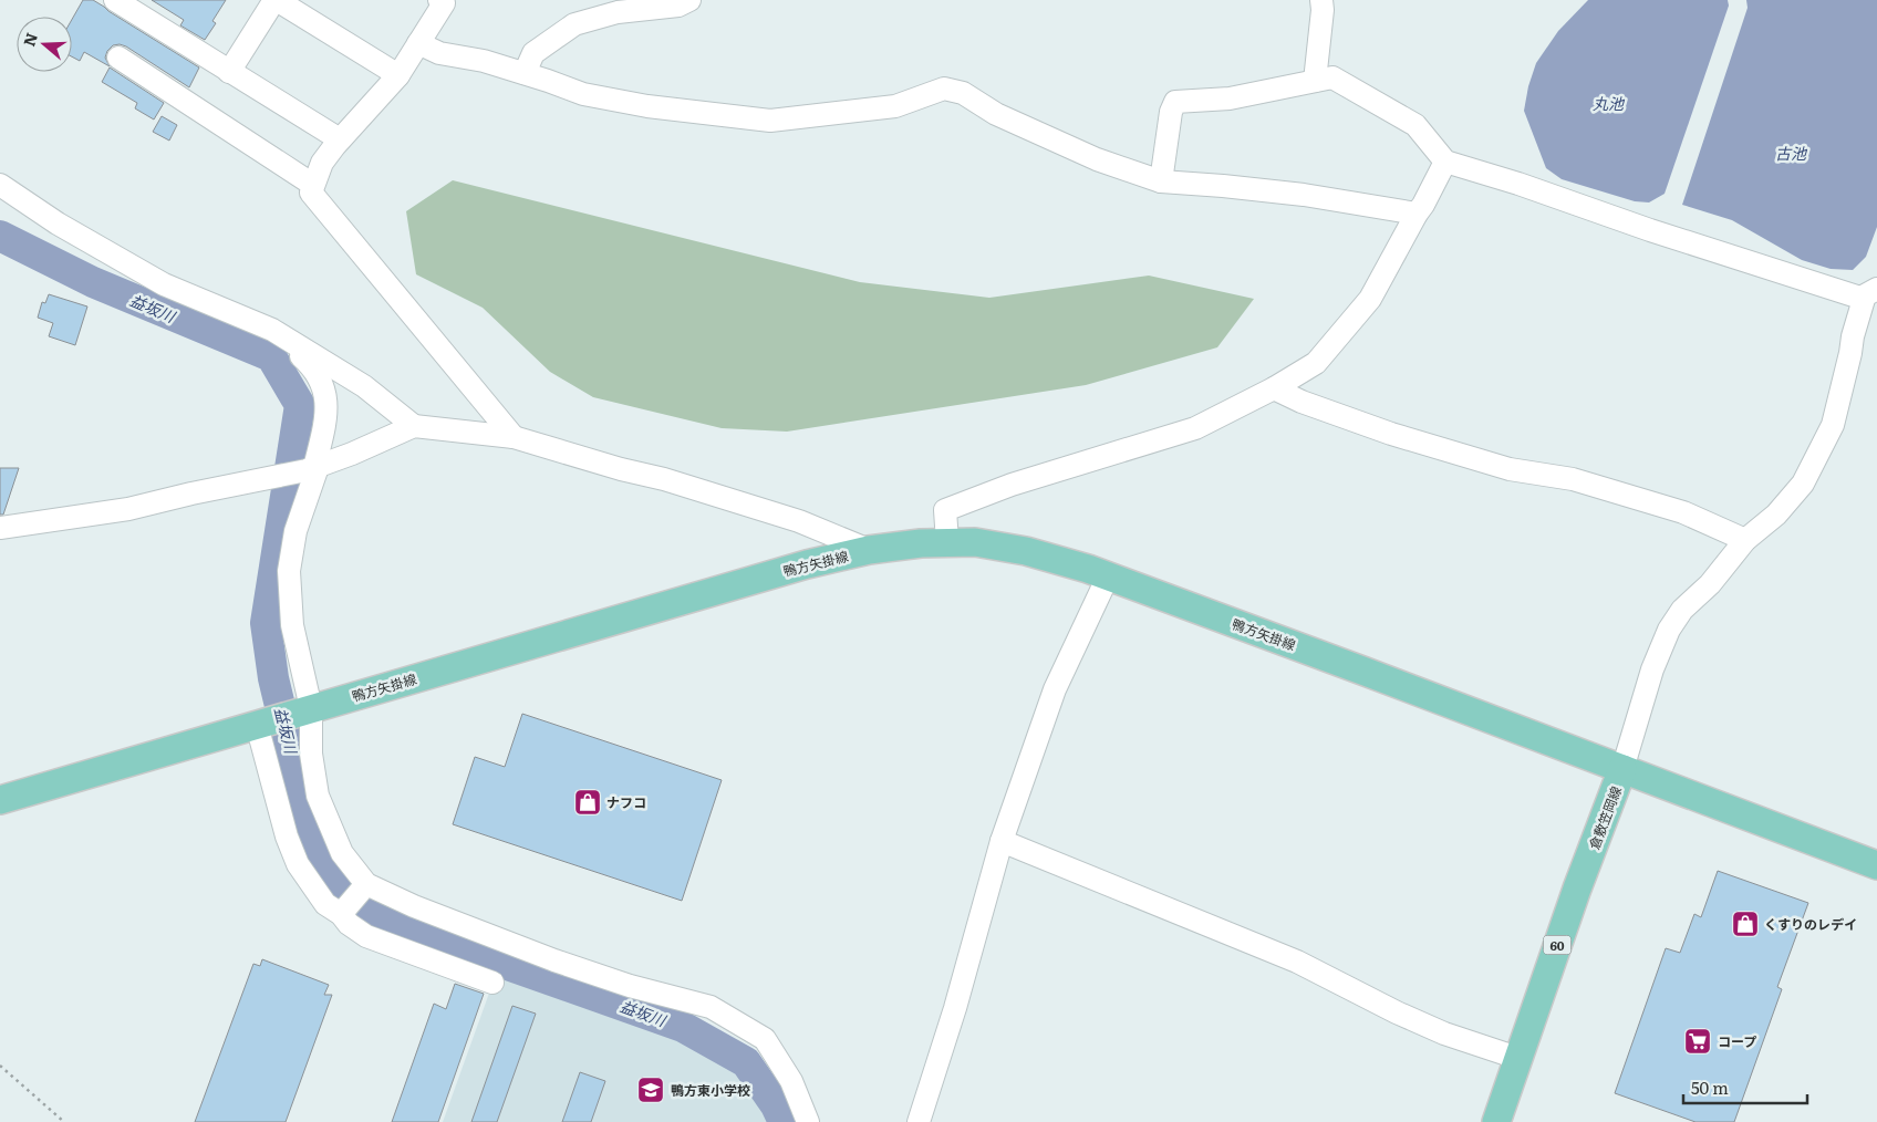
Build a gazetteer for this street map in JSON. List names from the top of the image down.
{
  "streets": {
    "main road": ["鴨方矢掛線", "倉敷笠岡線", "60"]
  },
  "crossings": [
    ["鴨方矢掛線", "倉敷笠岡線"]
  ],
  "water": ["丸池", "古池", "益坂川"],
  "places": {
    "shop": ["ナフコ", "くすりのレデイ"],
    "supermarket": ["コープ"],
    "school or university": ["鴨方東小学校"]
  },
  "scale_bar": "50 m",
  "north": "left"
}
